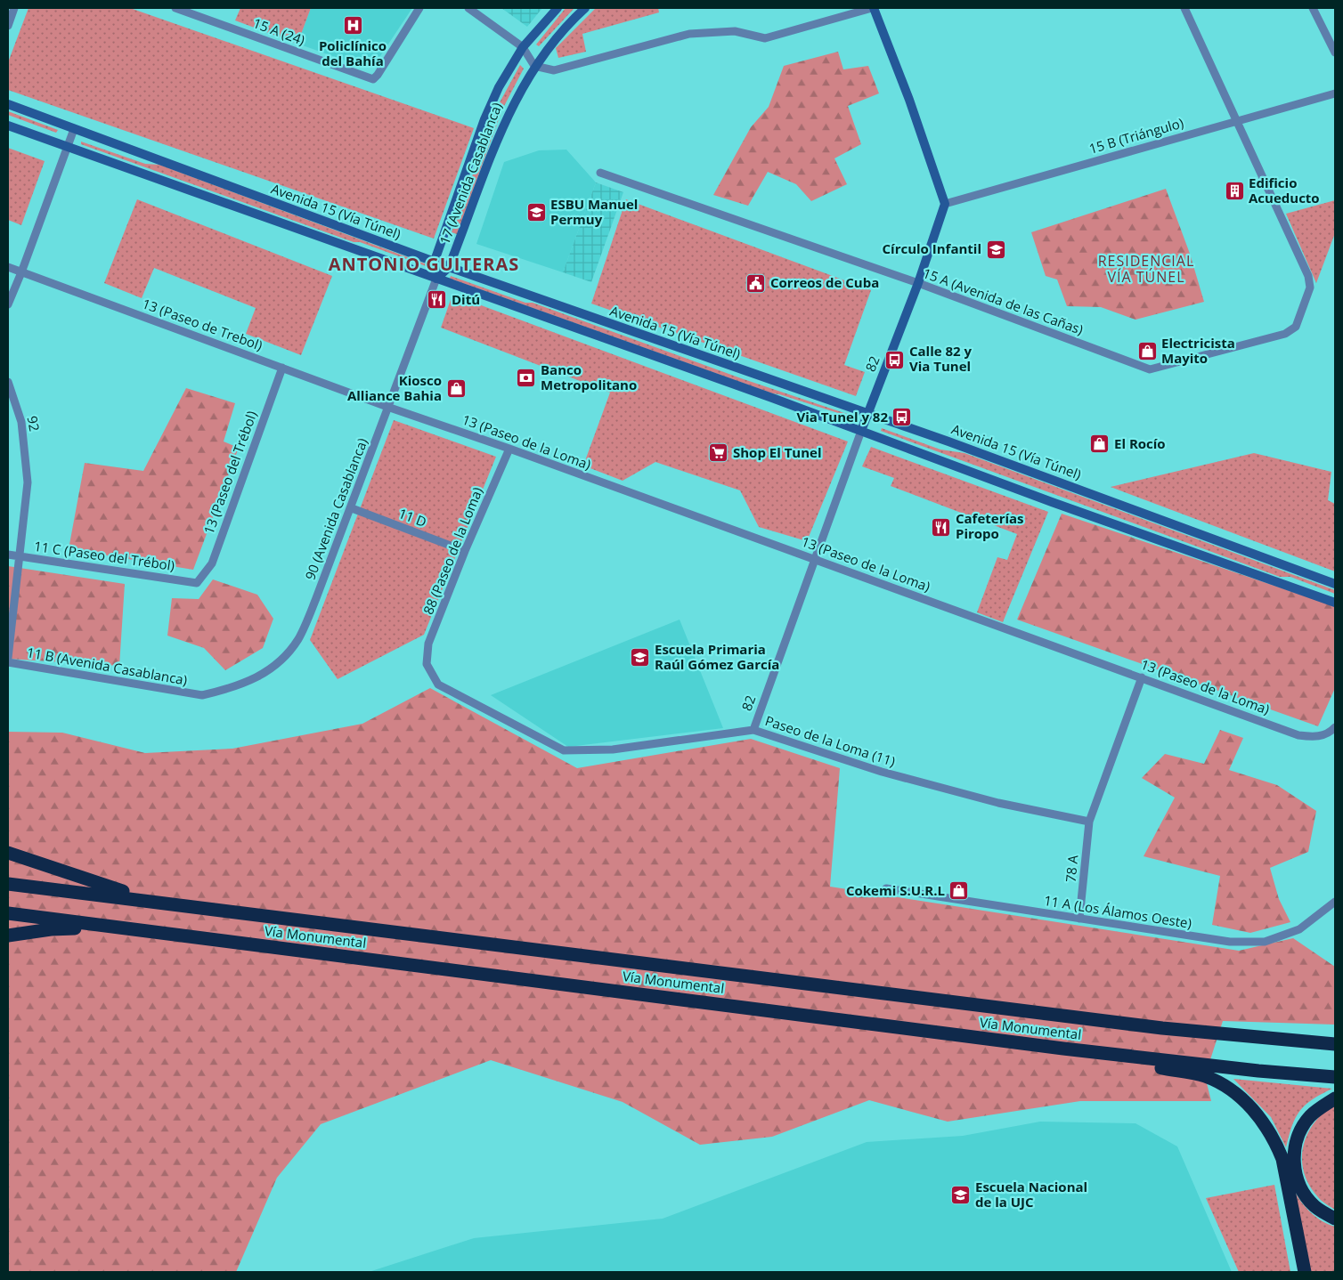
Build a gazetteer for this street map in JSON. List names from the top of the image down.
{
  "streets": {
    "highway": ["Vía Monumental"],
    "main road": ["17 (Avenida Casablanca)", "Avenida 15 (Vía Túnel)", "82"],
    "street": [
      "15 A (24)",
      "15 B (Triángulo)",
      "15 A (Avenida de las Cañas)",
      "13 (Paseo de Trebol)",
      "92",
      "13 (Paseo de la Loma)",
      "13 (Paseo del Trébol)",
      "90 (Avenida Casablanca)",
      "11 D",
      "88 (Paseo de la Loma)",
      "11 C (Paseo del Trébol)",
      "11 B (Avenida Casablanca)",
      "Paseo de la Loma (11)",
      "78 A",
      "11 A (Los Álamos Oeste)"
    ]
  },
  "crossings": [
    ["15 B (Triángulo)", "15 A (Avenida de las Cañas)"],
    ["15 B (Triángulo)", "82"],
    ["17 (Avenida Casablanca)", "Avenida 15 (Vía Túnel)"],
    ["17 (Avenida Casablanca)", "90 (Avenida Casablanca)"],
    ["Avenida 15 (Vía Túnel)", "82"],
    ["15 A (Avenida de las Cañas)", "82"],
    ["13 (Paseo de Trebol)", "13 (Paseo de la Loma)"],
    ["13 (Paseo de Trebol)", "13 (Paseo del Trébol)"],
    ["13 (Paseo de Trebol)", "90 (Avenida Casablanca)"],
    ["82", "13 (Paseo de la Loma)"],
    ["82", "Paseo de la Loma (11)"],
    ["92", "11 C (Paseo del Trébol)"],
    ["13 (Paseo de la Loma)", "90 (Avenida Casablanca)"],
    ["13 (Paseo de la Loma)", "88 (Paseo de la Loma)"],
    ["13 (Paseo de la Loma)", "78 A"],
    ["13 (Paseo del Trébol)", "11 C (Paseo del Trébol)"],
    ["90 (Avenida Casablanca)", "11 D"],
    ["90 (Avenida Casablanca)", "11 B (Avenida Casablanca)"],
    ["11 D", "88 (Paseo de la Loma)"],
    ["88 (Paseo de la Loma)", "Paseo de la Loma (11)"],
    ["Paseo de la Loma (11)", "78 A"],
    ["78 A", "11 A (Los Álamos Oeste)"]
  ],
  "districts": ["RESIDENCIAL VÍA TÚNEL", "ANTONIO GUITERAS"],
  "places": {
    "hospital": ["Policlínico del Bahía"],
    "building": ["Edificio Acueducto"],
    "school or university": [
      "ESBU Manuel Permuy",
      "Círculo Infantil",
      "Escuela Primaria Raúl Gómez García",
      "Escuela Nacional de la UJC"
    ],
    "public building": ["Correos de Cuba"],
    "restaurant": ["Ditú", "Cafeterías Piropo"],
    "shop": [
      "Electricista Mayito",
      "Kiosco Alliance Bahia",
      "El Rocío",
      "Cokemi S.U.R.L"
    ],
    "bus stop": ["Calle 82 y Via Tunel", "Via Tunel y 82"],
    "bank": ["Banco Metropolitano"],
    "supermarket": ["Shop El Tunel"]
  }
}
